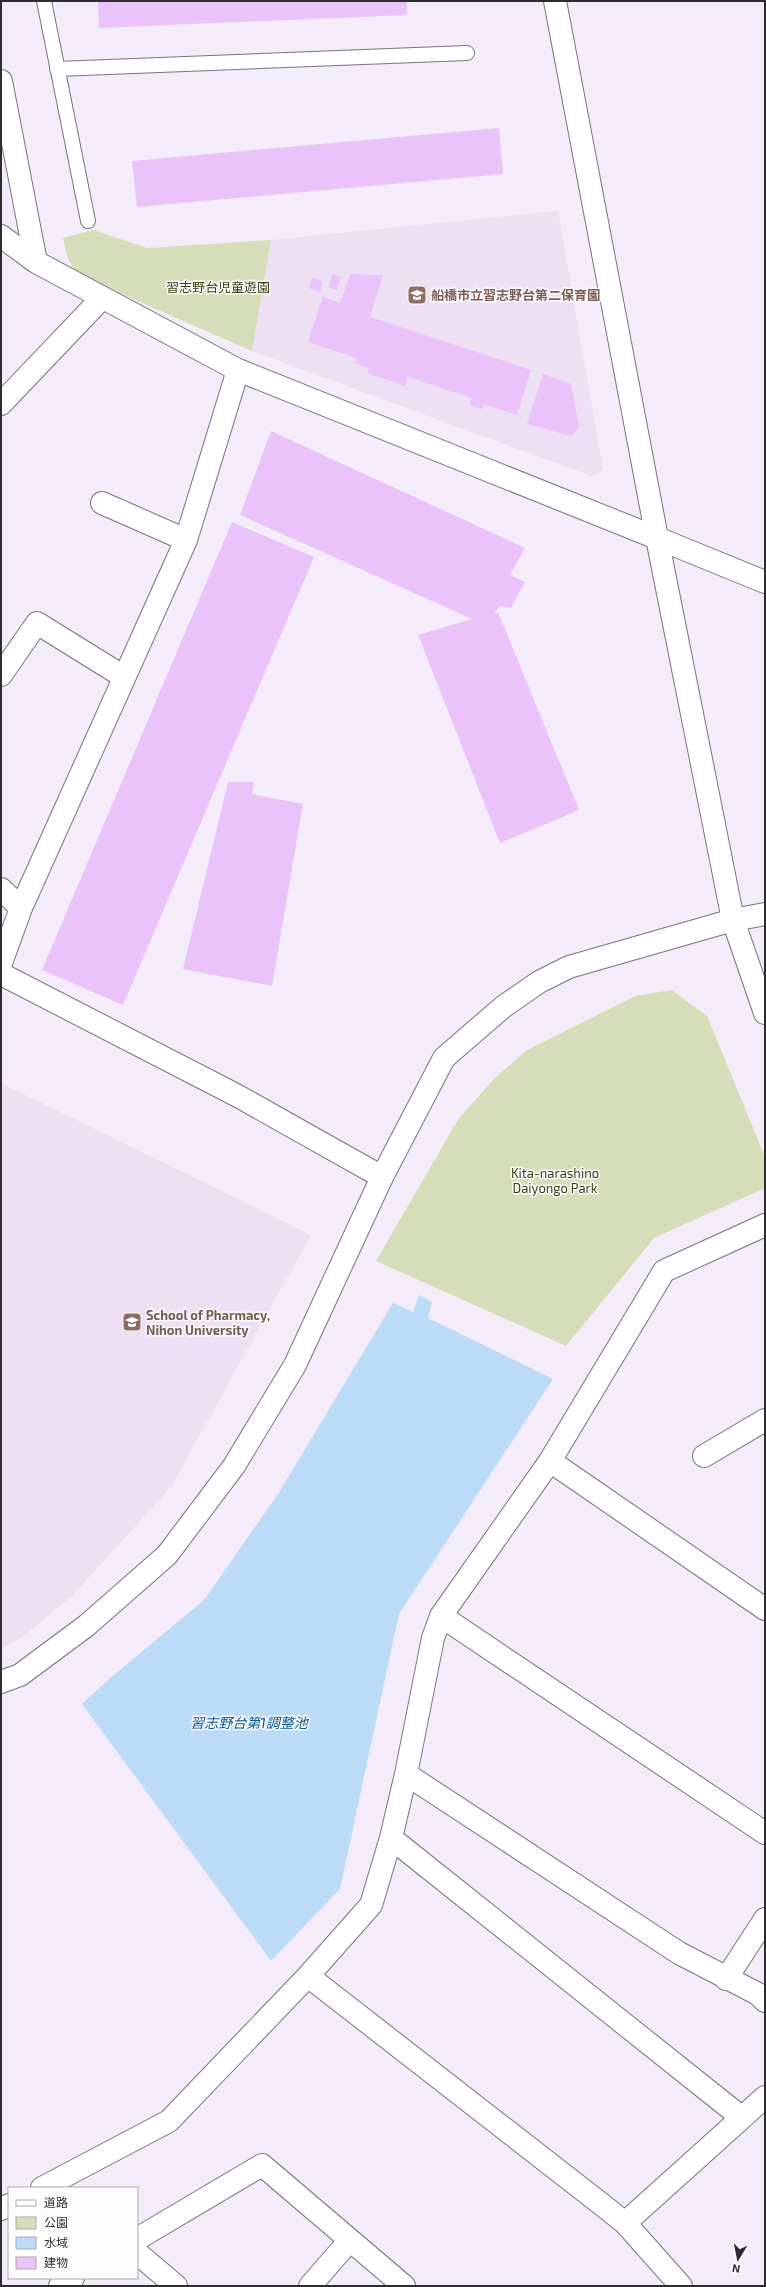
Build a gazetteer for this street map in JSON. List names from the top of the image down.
{
  "water": ["習志野台第1調整池"],
  "parks": ["習志野台児童遊園", "Kita-narashino Daiyongo Park"],
  "places": {
    "school or university": ["船橋市立習志野台第二保育園", "School of Pharmacy, Nihon University"]
  },
  "legend": [
    "道路",
    "公園",
    "水域",
    "建物"
  ],
  "north": "bottom"
}
